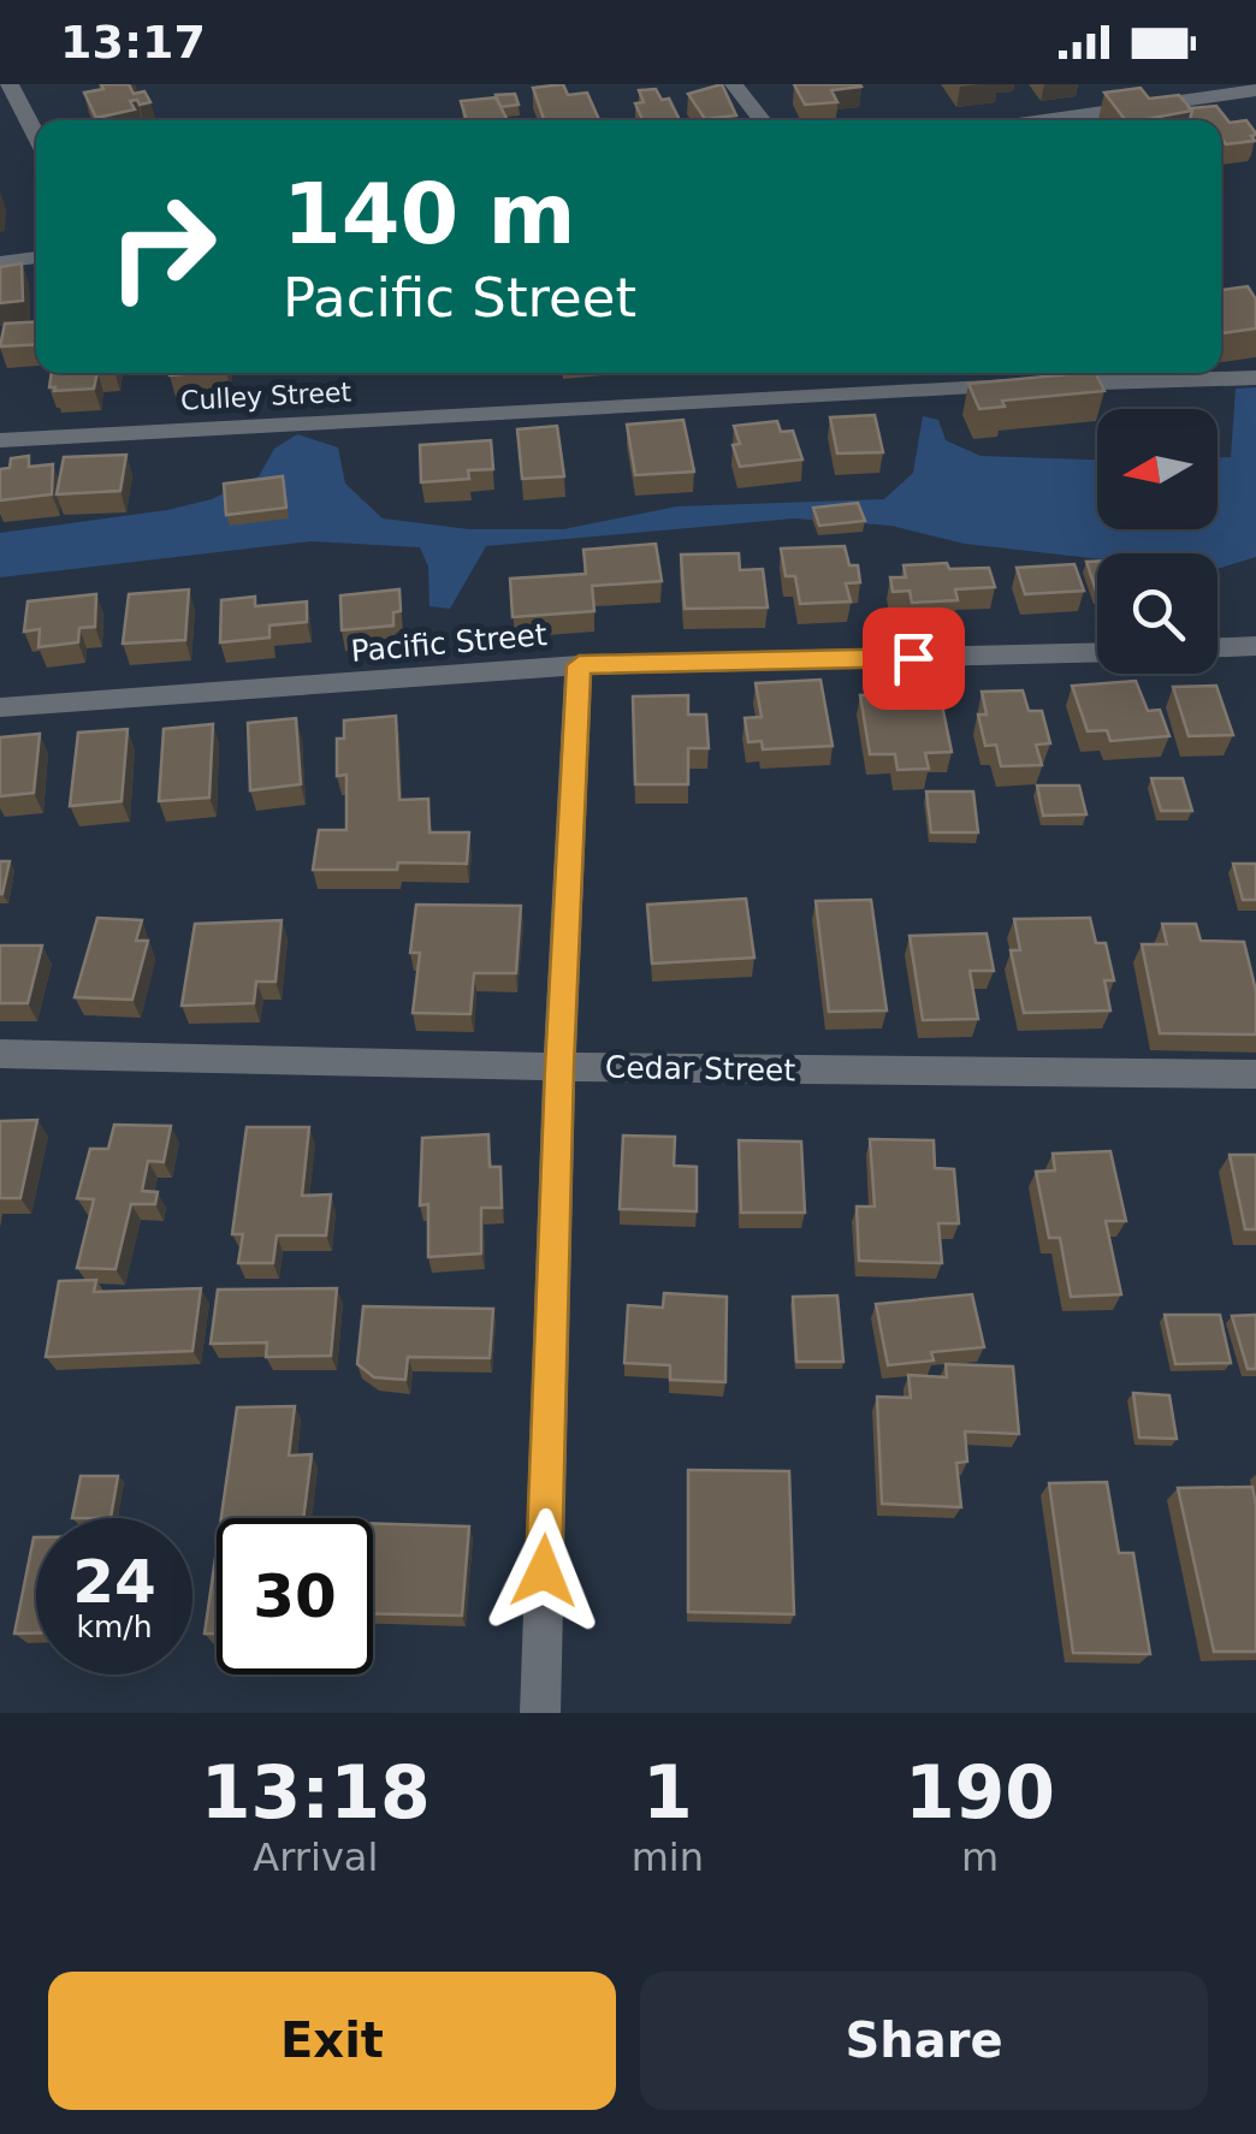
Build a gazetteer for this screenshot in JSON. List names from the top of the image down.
{
  "streets": {
    "street": ["Culley Street", "Pacific Street", "Cedar Street"]
  },
  "north": "left",
  "page": {
    "status": "13:17",
    "turn": ["140 m", "Pacific Street"],
    "speed": "24 km/h",
    "limit": "30",
    "eta": [
      "13:18",
      "Arrival",
      "1",
      "min",
      "190",
      "m"
    ],
    "buttons": ["Exit", "Share"]
  }
}
